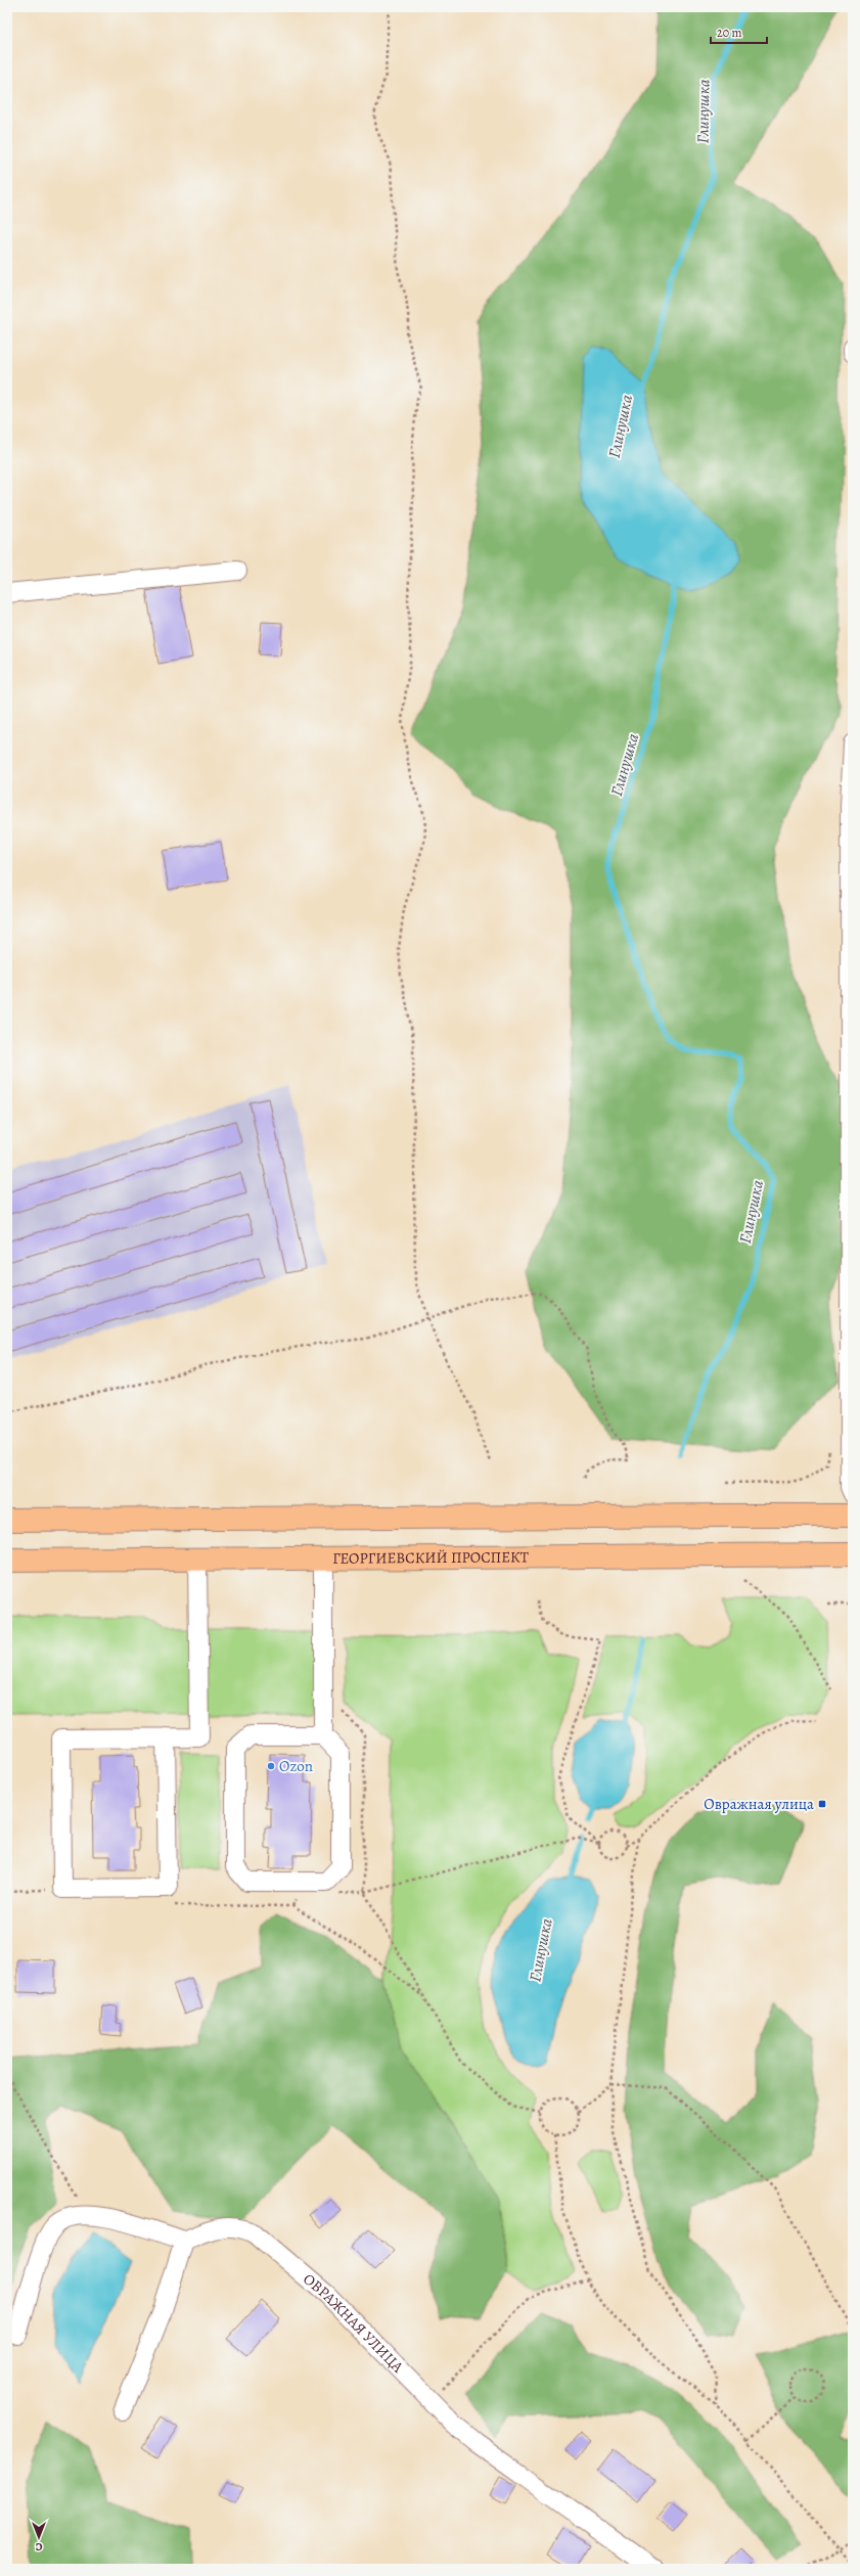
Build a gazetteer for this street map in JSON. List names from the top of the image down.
{
  "streets": {
    "main road": ["ГЕОРГИЕВСКИЙ ПРОСПЕКТ"],
    "street": ["ОВРАЖНАЯ УЛИЦА"]
  },
  "water": ["Глинушка"],
  "places": {
    "other": ["Ozon"],
    "transit": ["Овражная улица"]
  },
  "scale_bar": "20 m",
  "north": "bottom"
}
